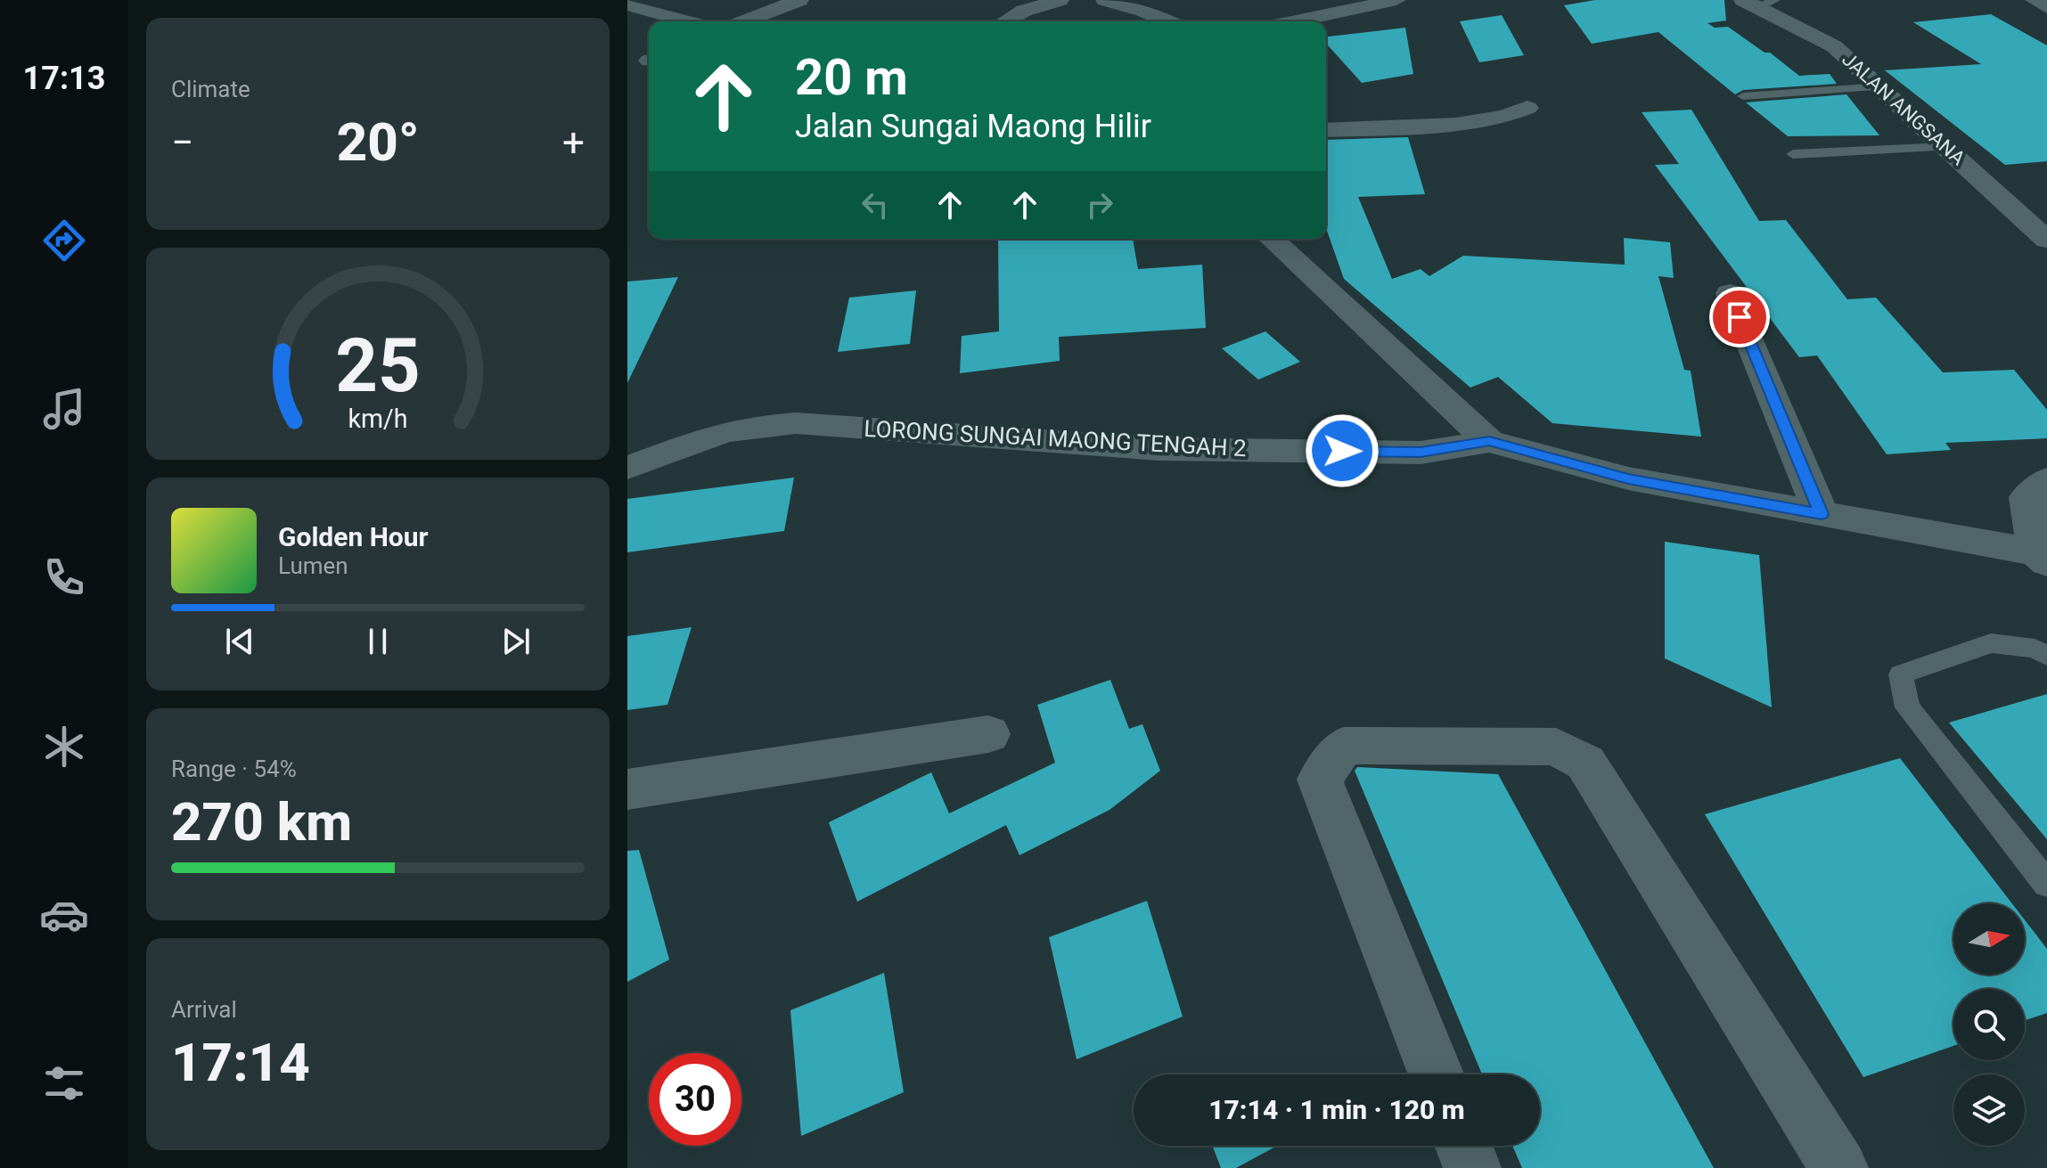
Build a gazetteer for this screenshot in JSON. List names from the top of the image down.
{
  "streets": {
    "street": ["JALAN ANGSANA", "LORONG SUNGAI MAONG TENGAH 2"]
  },
  "north": "right",
  "page": {
    "tabs": "17:13",
    "tile": [
      "Climate",
      ["Range · 54%", "270 km"],
      ["Arrival", "17:14"]
    ],
    "turn": ["20 m", "Jalan Sungai Maong Hilir"],
    "heat": ["−", "20°", "+"],
    "song": ["Golden Hour", "Lumen"],
    "limit": "30",
    "trip": "17:14 · 1 min · 120 m",
    "gauge": ["25", "km/h"]
  }
}
